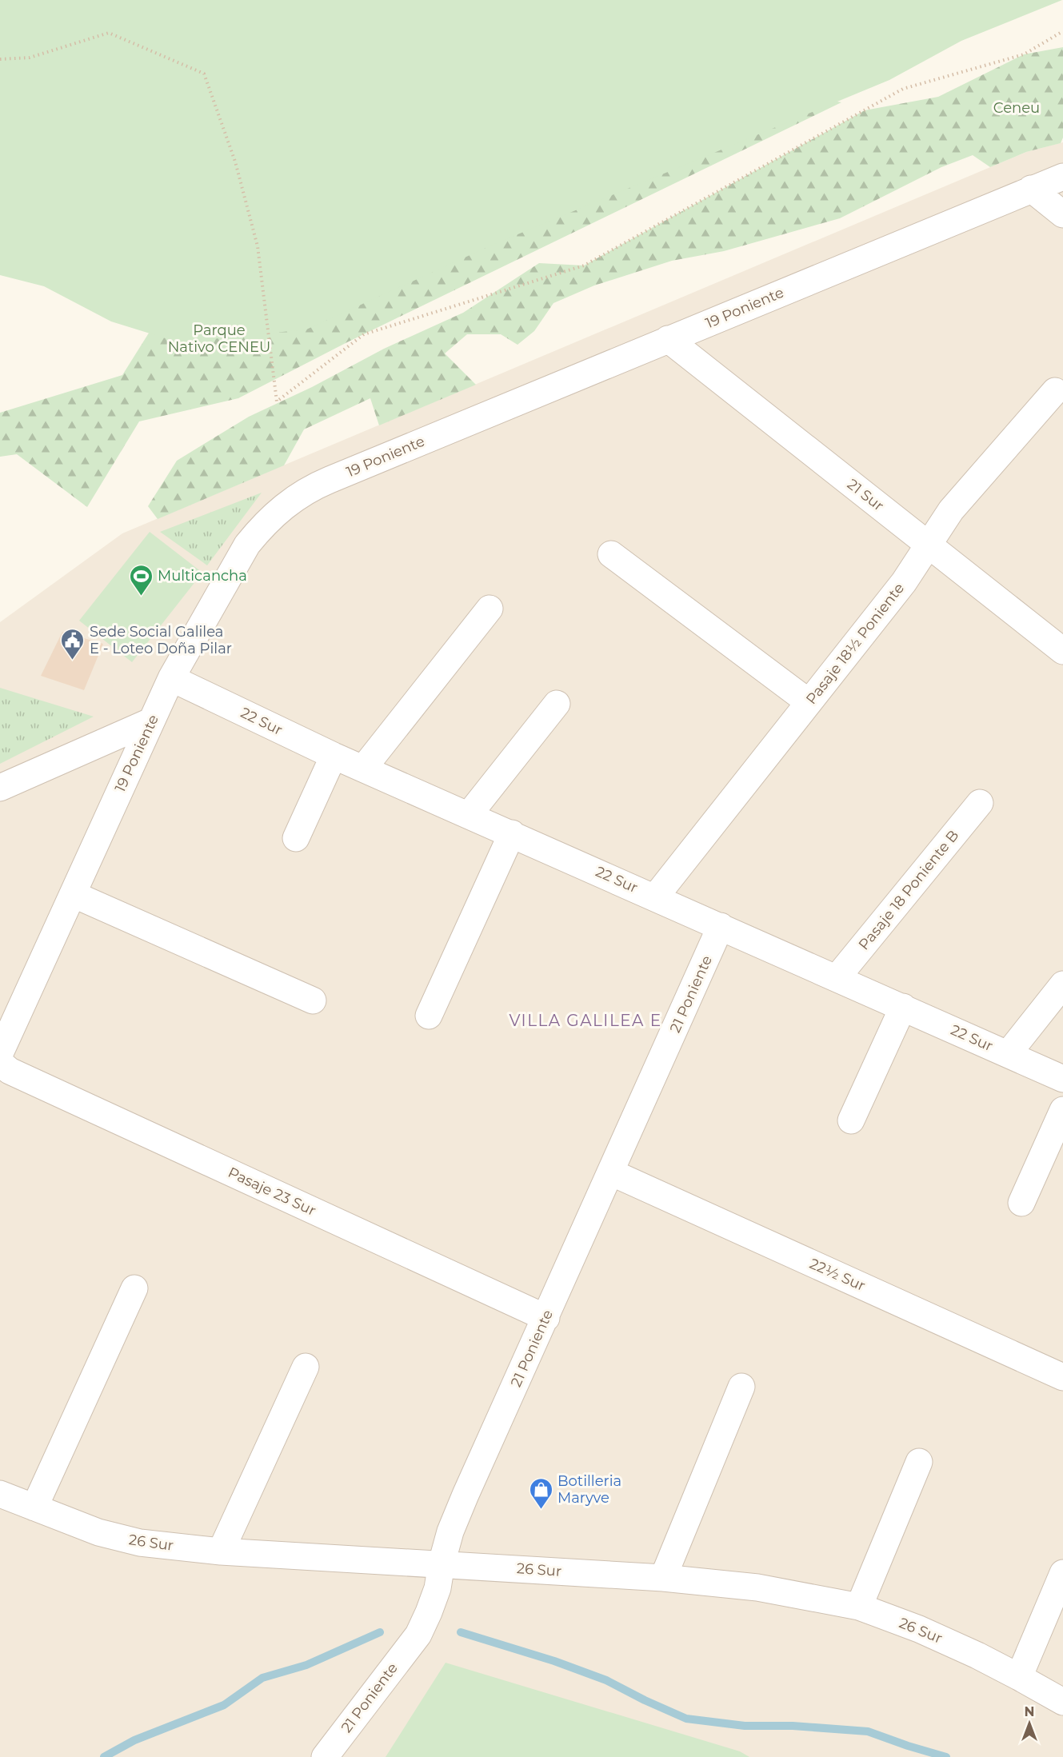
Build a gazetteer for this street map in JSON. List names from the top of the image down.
{
  "streets": {
    "street": [
      "19 Poniente",
      "21 Sur",
      "Pasaje 18½ Poniente",
      "22 Sur",
      "Pasaje 18 Poniente B",
      "21 Poniente",
      "Pasaje 23 Sur",
      "22½ Sur",
      "26 Sur"
    ]
  },
  "crossings": [
    ["19 Poniente", "21 Sur"],
    ["19 Poniente", "22 Sur"],
    ["21 Sur", "Pasaje 18½ Poniente"],
    ["Pasaje 18½ Poniente", "22 Sur"],
    ["22 Sur", "Pasaje 18 Poniente B"],
    ["22 Sur", "21 Poniente"],
    ["21 Poniente", "Pasaje 23 Sur"],
    ["21 Poniente", "22½ Sur"],
    ["21 Poniente", "26 Sur"]
  ],
  "districts": ["VILLA GALILEA E"],
  "parks": ["Ceneu", "Parque Nativo CENEU"],
  "places": {
    "sports": ["Multicancha"],
    "public building": ["Sede Social Galilea E - Loteo Doña Pilar"],
    "shop": ["Botilleria Maryve"]
  },
  "north": "top"
}
